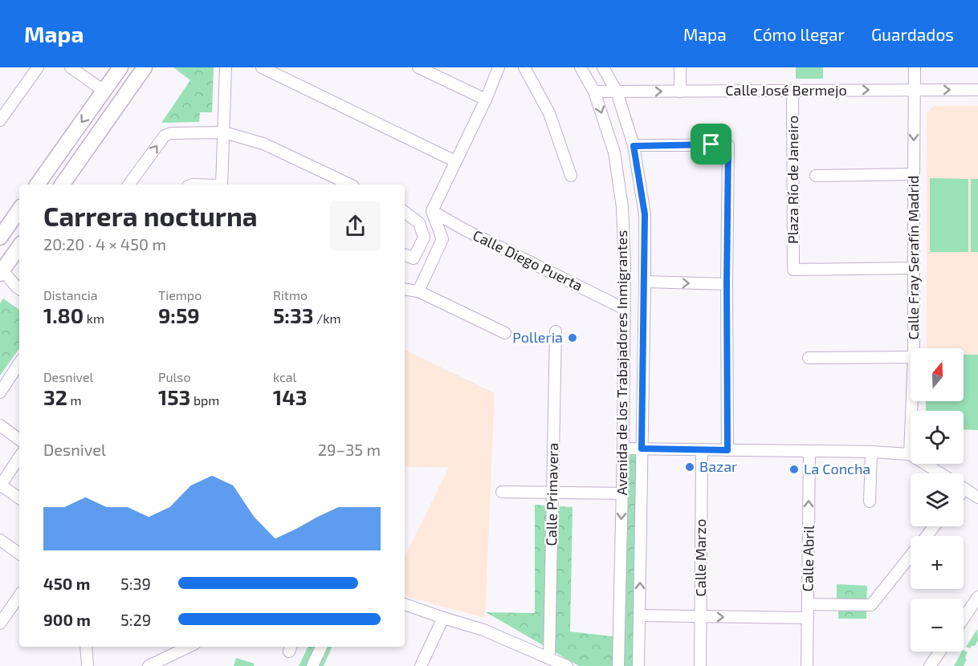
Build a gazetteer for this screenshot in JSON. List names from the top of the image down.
{
  "streets": {
    "street": [
      "Calle José Bermejo",
      "Plaza Río de Janeiro",
      "Calle Fray Serafín Madrid",
      "Calle Diego Puerta",
      "Avenida de los Trabajadores Inmigrantes",
      "Calle Primavera",
      "Calle Marzo",
      "Calle Abril"
    ]
  },
  "crossings": [
    ["Calle José Bermejo", "Plaza Río de Janeiro"],
    ["Calle José Bermejo", "Calle Fray Serafín Madrid"],
    ["Calle José Bermejo", "Avenida de los Trabajadores Inmigrantes"],
    ["Plaza Río de Janeiro", "Calle Fray Serafín Madrid"],
    ["Calle Diego Puerta", "Avenida de los Trabajadores Inmigrantes"]
  ],
  "places": ["Polleria", "Bazar", "La Concha"],
  "north": "top",
  "page": {
    "header": "Mapa",
    "nav": ["Mapa", "Cómo llegar", "Guardados"],
    "heading": ["Carrera nocturna", "20:20 · 4 × 450 m"],
    "stats": [
      ["Distancia", "1.80 km"],
      ["Tiempo", "9:59"],
      ["Ritmo", "5:33 /km"],
      ["Desnivel", "32 m"],
      ["Pulso", "153 bpm"],
      ["kcal", "143"]
    ],
    "map_buttons": ["+", "−"],
    "chart": ["Desnivel", "29–35 m"],
    "list": [
      {
        "name": "450 m",
        "note": "5:39"
      },
      {
        "name": "900 m",
        "note": "5:29"
      }
    ]
  }
}
